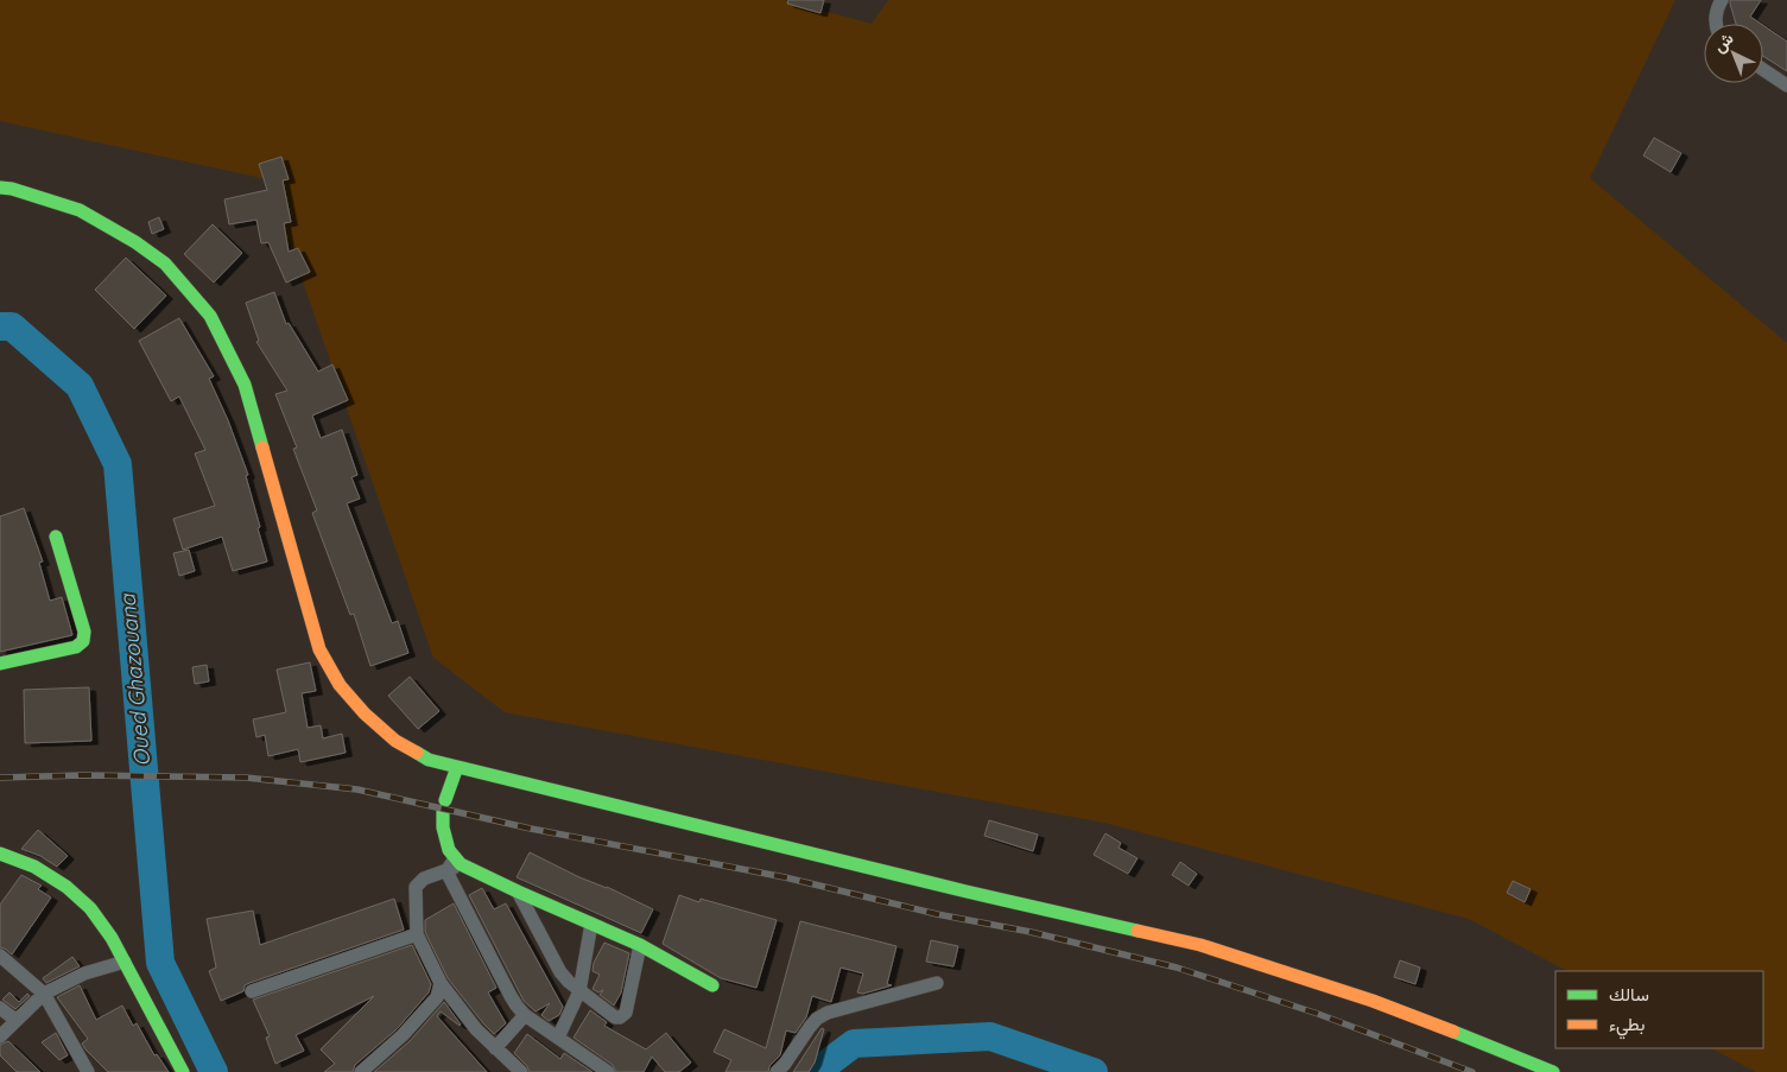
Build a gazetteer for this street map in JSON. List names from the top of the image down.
{
  "water": ["Oued Ghazouana"],
  "legend": ["سالك", "بطيء"],
  "north": "top left"
}
